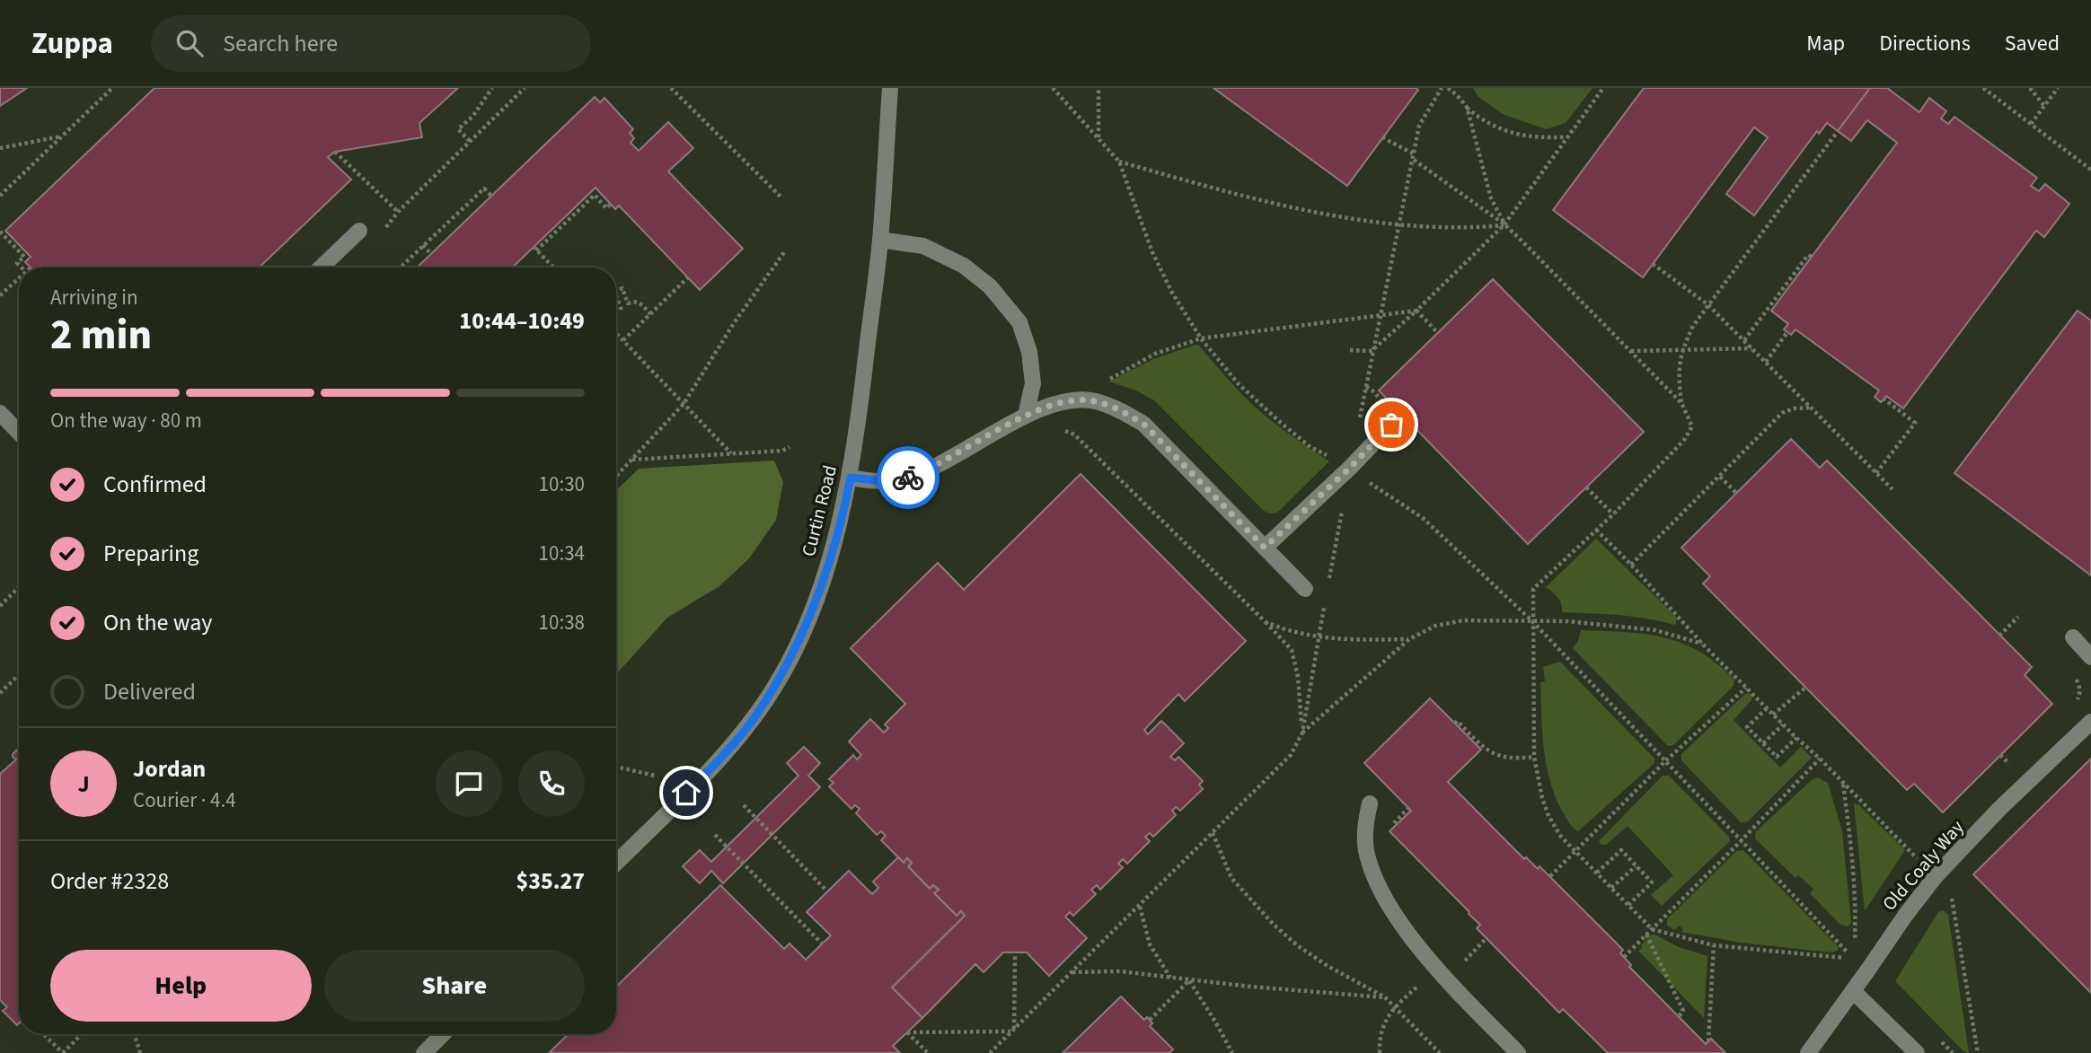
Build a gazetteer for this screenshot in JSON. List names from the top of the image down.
{
  "streets": {
    "street": ["Curtin Road", "Old Coaly Way"]
  },
  "page": {
    "header": "Zuppa",
    "search": "Search here",
    "nav": ["Map", "Directions", "Saved"],
    "heading": ["2 min", "Arriving in", "10:44–10:49"],
    "panel": [
      "Jordan",
      "Courier · 4.4",
      "Order #2328",
      "$35.27"
    ],
    "bar": "On the way · 80 m",
    "list": [
      ["Confirmed", "10:30"],
      ["Preparing", "10:34"],
      ["On the way", "10:38"],
      "Delivered"
    ],
    "round": "J",
    "buttons": ["Help", "Share"]
  }
}
